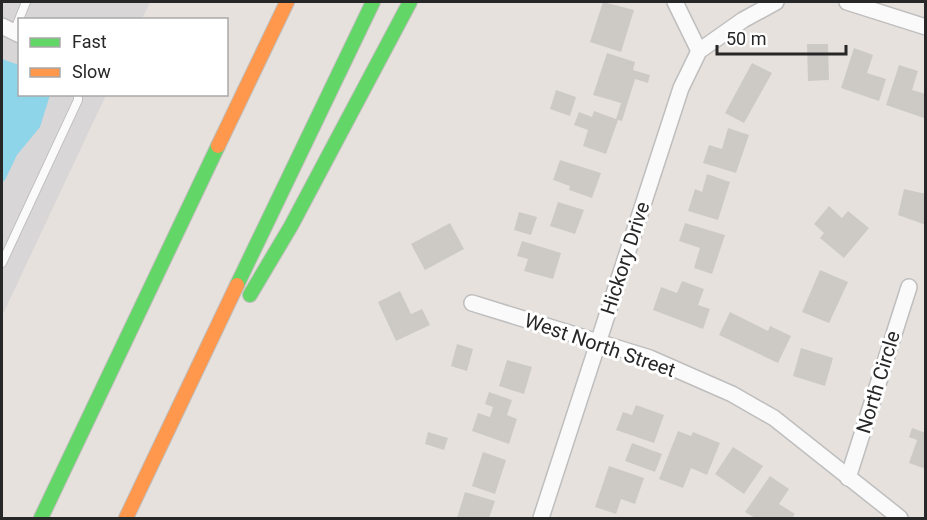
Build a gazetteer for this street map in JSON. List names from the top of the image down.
{
  "streets": {
    "street": ["Hickory Drive", "West North Street", "North Circle"]
  },
  "crossings": [
    ["Hickory Drive", "West North Street"],
    ["West North Street", "North Circle"]
  ],
  "legend": ["Fast", "Slow"],
  "scale_bar": "50 m"
}
